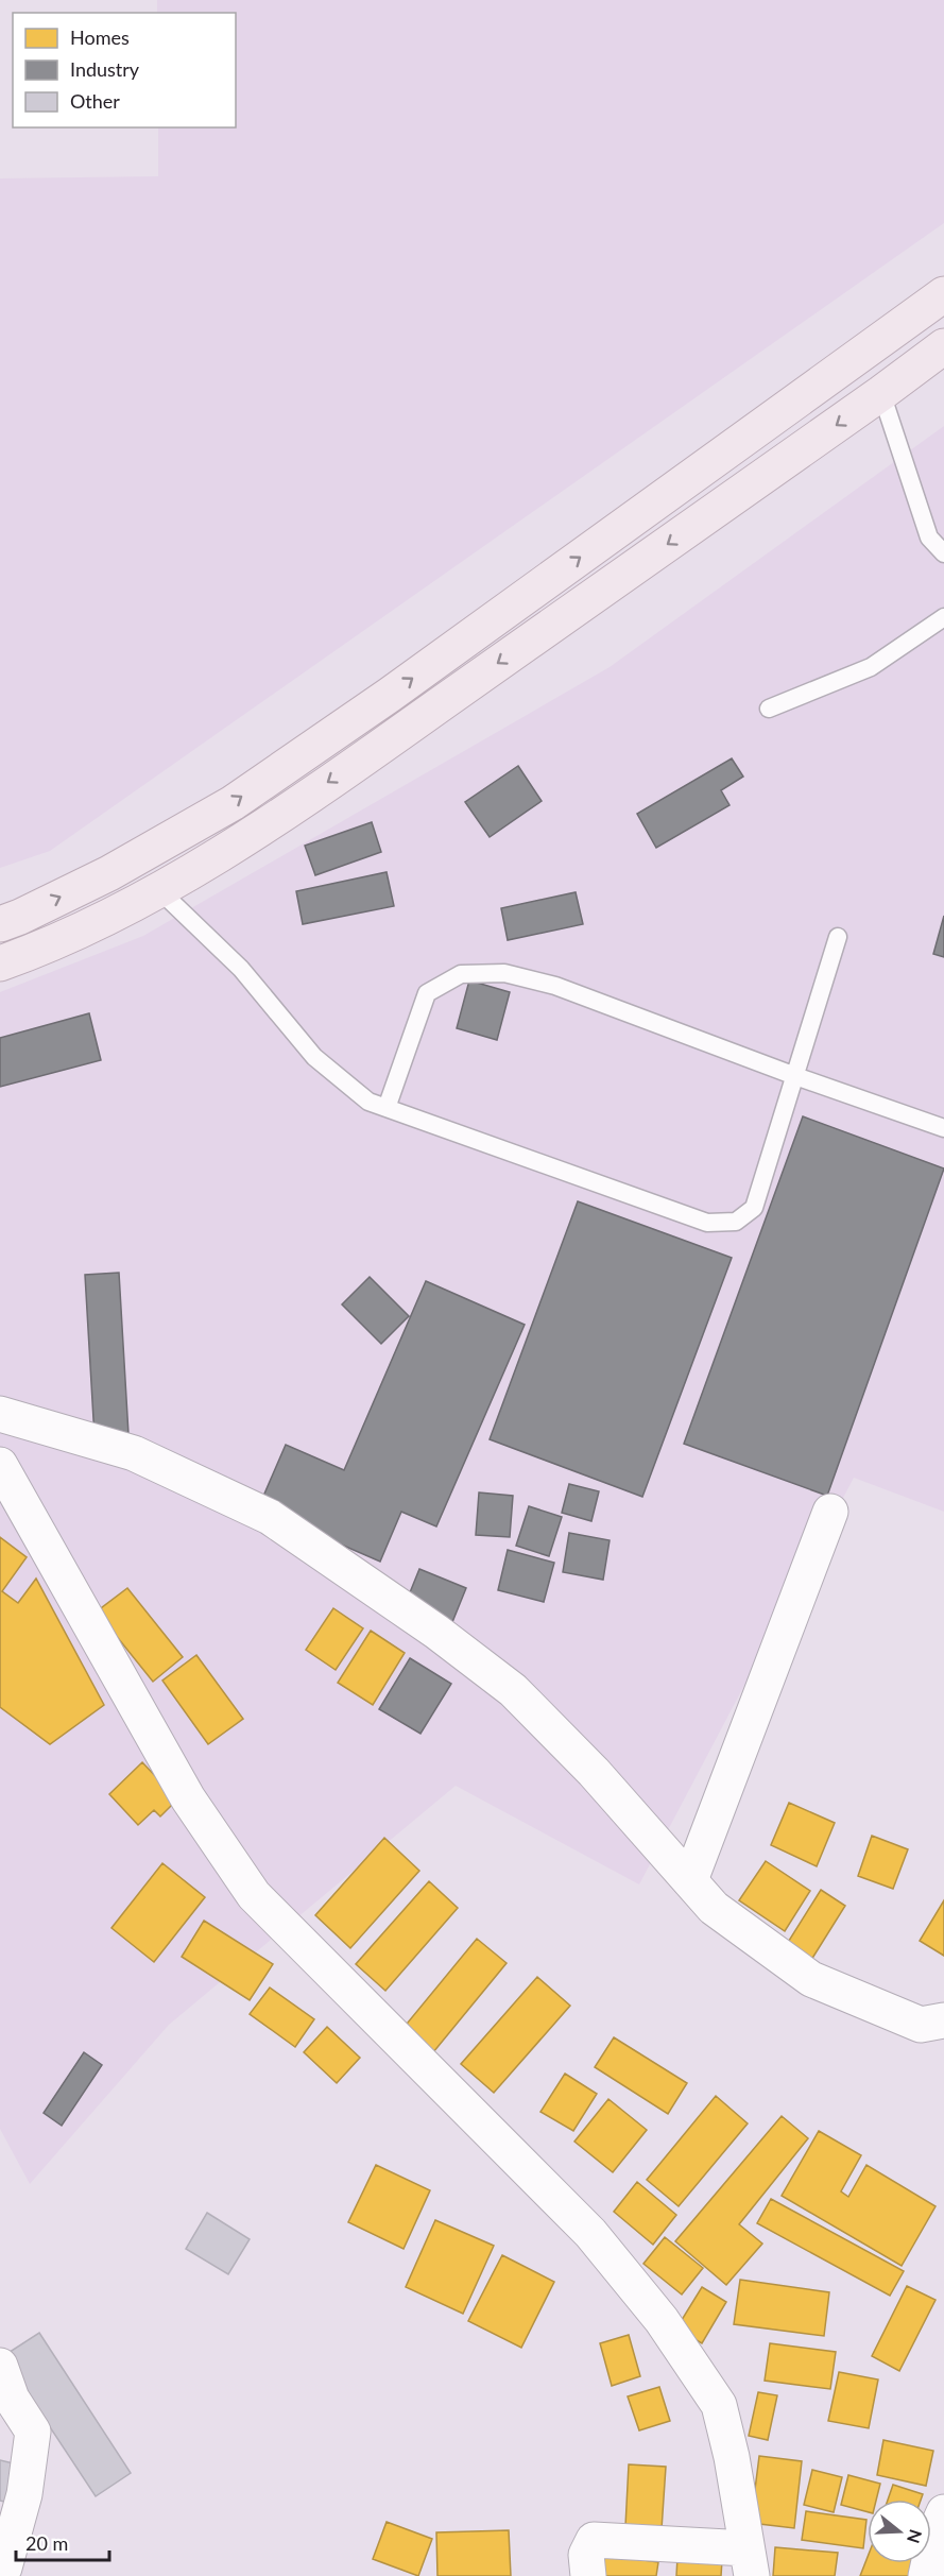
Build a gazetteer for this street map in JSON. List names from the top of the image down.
{
  "legend": ["Homes", "Industry", "Other"],
  "scale_bar": "20 m",
  "north": "right"
}
